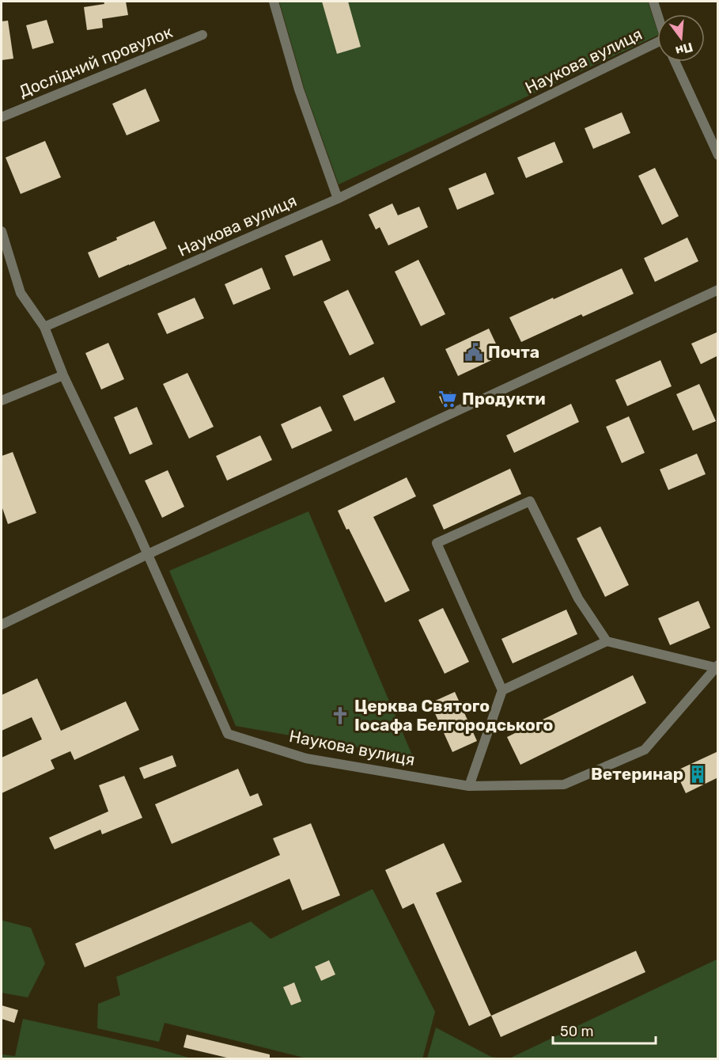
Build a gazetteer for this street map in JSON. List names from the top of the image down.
{
  "streets": {
    "street": ["Наукова вулиця", "Дослідний провулок"]
  },
  "places": {
    "public building": ["Почта"],
    "supermarket": ["Продукти"],
    "church": ["Церква Святого Іосафа Белгородського"],
    "building": ["Ветеринар"]
  },
  "scale_bar": "50 m",
  "north": "bottom"
}
